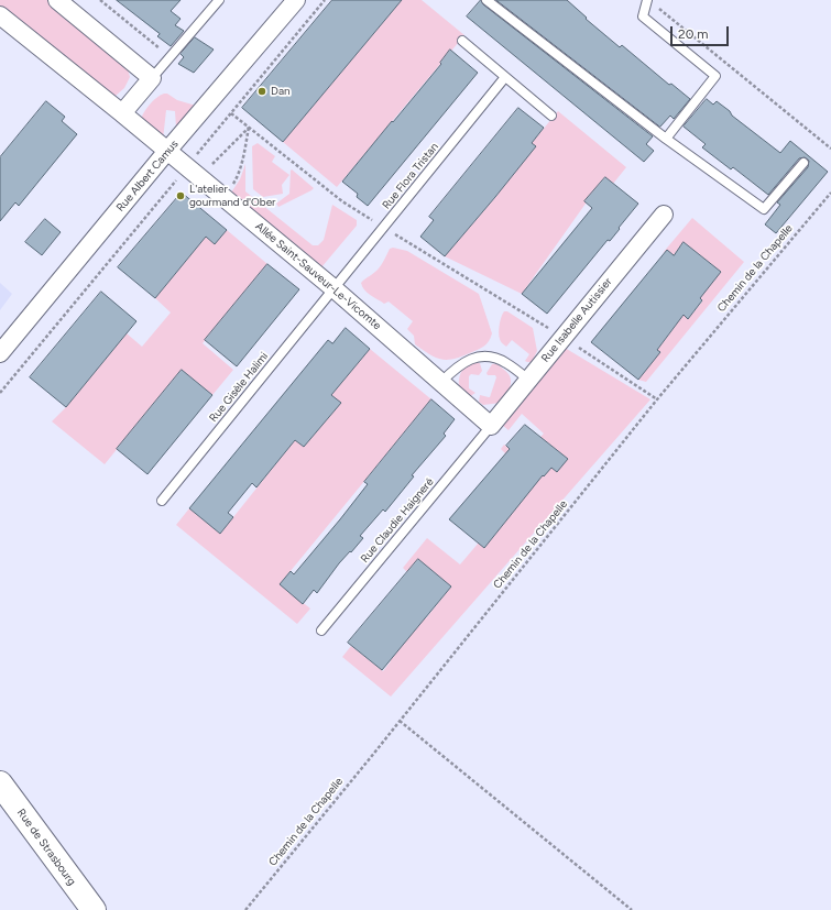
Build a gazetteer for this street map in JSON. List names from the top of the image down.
{
  "streets": {
    "main road": ["Rue de Strasbourg"],
    "street": ["Rue Albert Camus", "Allée Saint-Sauveur-Le-Vicomte", "Rue Isabelle Autissier"],
    "lane": ["Rue Flora Tristan", "Rue Gisèle Halimi", "Rue Claudie Haigneré"],
    "path": ["Chemin de la Chapelle"]
  },
  "crossings": [
    ["Rue Albert Camus", "Allée Saint-Sauveur-Le-Vicomte"],
    ["Rue Flora Tristan", "Allée Saint-Sauveur-Le-Vicomte"],
    ["Rue Flora Tristan", "Rue Gisèle Halimi"],
    ["Allée Saint-Sauveur-Le-Vicomte", "Rue Isabelle Autissier"],
    ["Allée Saint-Sauveur-Le-Vicomte", "Rue Gisèle Halimi"],
    ["Allée Saint-Sauveur-Le-Vicomte", "Rue Claudie Haigneré"],
    ["Rue Isabelle Autissier", "Rue Claudie Haigneré"]
  ],
  "places": ["Dan", "L'atelier gourmand d'Ober"],
  "scale_bar": "20 m"
}
